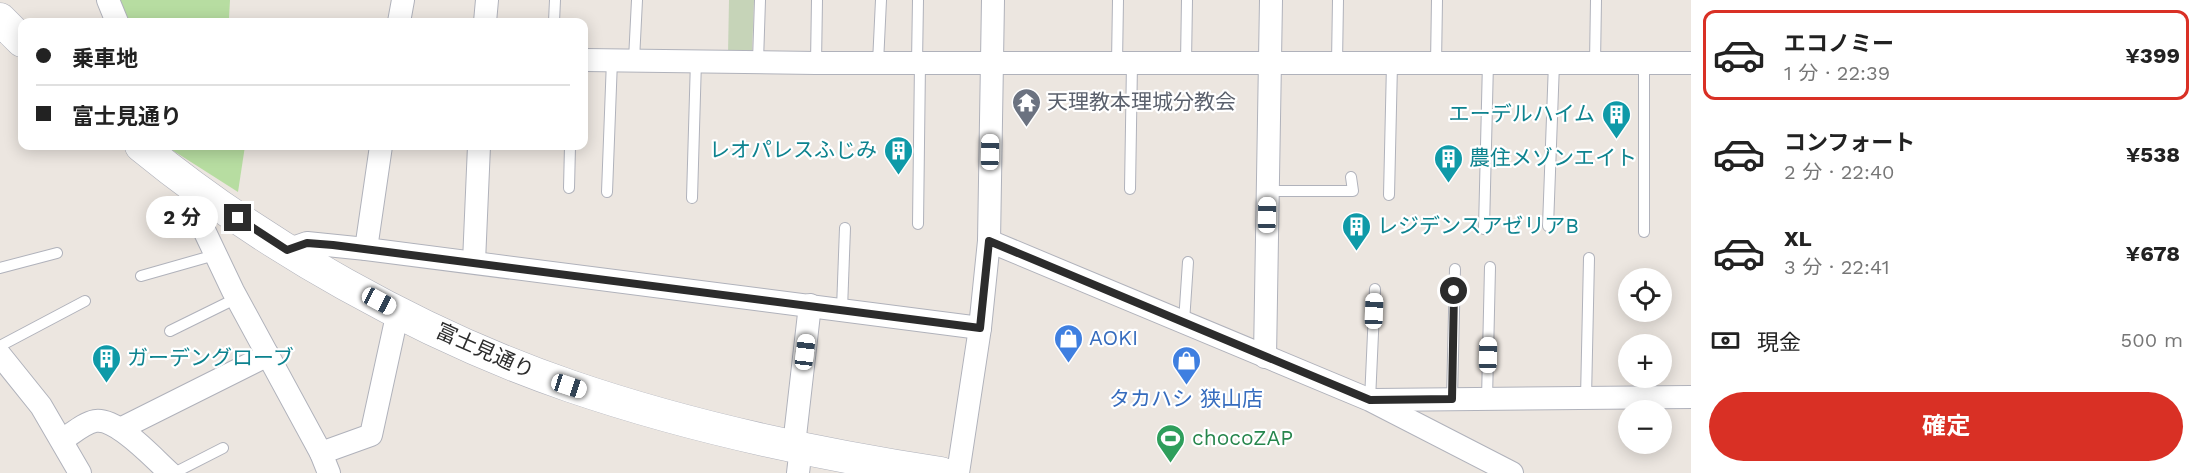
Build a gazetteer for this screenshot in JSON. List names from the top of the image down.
{
  "streets": {
    "street": ["富士見通り"]
  },
  "places": {
    "temple": ["天理教本理城分教会"],
    "building": [
      "エーデルハイム",
      "レオパレスふじみ",
      "農住メゾンエイト",
      "レジデンスアゼリアB",
      "ガーデングローブ"
    ],
    "shop": ["AOKI", "タカハシ 狭山店"],
    "sports": ["chocoZAP"]
  },
  "page": {
    "list": [
      {
        "name": "エコノミー",
        "note": "1 分 · 22:39",
        "value": "¥399"
      },
      {
        "name": "コンフォート",
        "note": "2 分 · 22:40",
        "value": "¥538"
      },
      {
        "name": "XL",
        "note": "3 分 · 22:41",
        "value": "¥678"
      }
    ],
    "banner": ["乗車地", "富士見通り"],
    "bubble": "2 分",
    "map_buttons": ["+", "−"],
    "pay": ["現金", "500 m"],
    "buttons": "確定"
  }
}
